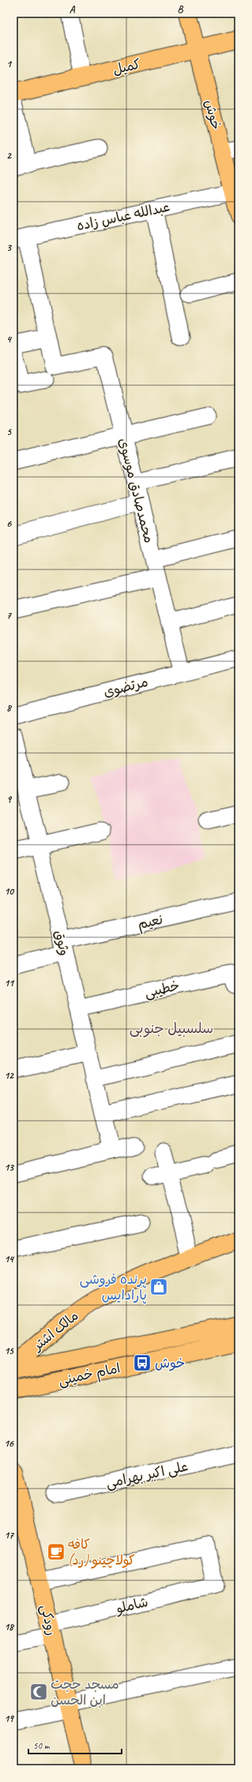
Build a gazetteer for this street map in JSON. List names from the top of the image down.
{
  "streets": {
    "main road": [
      "کمیل",
      "خوش",
      "مالک اشتر",
      "امام خمینی",
      "رودکی"
    ],
    "street": [
      "عبدالله عباس زاده",
      "محمدصادق موسوی",
      "مرتضوی",
      "نعیم",
      "وثوق",
      "خطیبی",
      "علی اکبر بهرامی",
      "شاملو"
    ]
  },
  "crossings": [
    ["کمیل", "خوش"],
    ["خوش", "عبدالله عباس زاده"],
    ["محمدصادق موسوی", "مرتضوی"],
    ["نعیم", "وثوق"],
    ["وثوق", "خطیبی"],
    ["شاملو", "رودکی"]
  ],
  "districts": ["سلسبیل جنوبی"],
  "places": {
    "shop": ["پرنده فروشی پارادایس"],
    "bus stop": ["خوش"],
    "cafe": ["کافه کولاچینو (رد)"],
    "mosque": ["مسجد حجت ابن الحسن"]
  },
  "scale_bar": "50 m",
  "grid": {
    "columns": ["A", "B"],
    "rows": [
      "1",
      "2",
      "3",
      "4",
      "5",
      "6",
      "7",
      "8",
      "9",
      "10",
      "11",
      "12",
      "13",
      "14",
      "15",
      "16",
      "17",
      "18",
      "19"
    ]
  }
}
